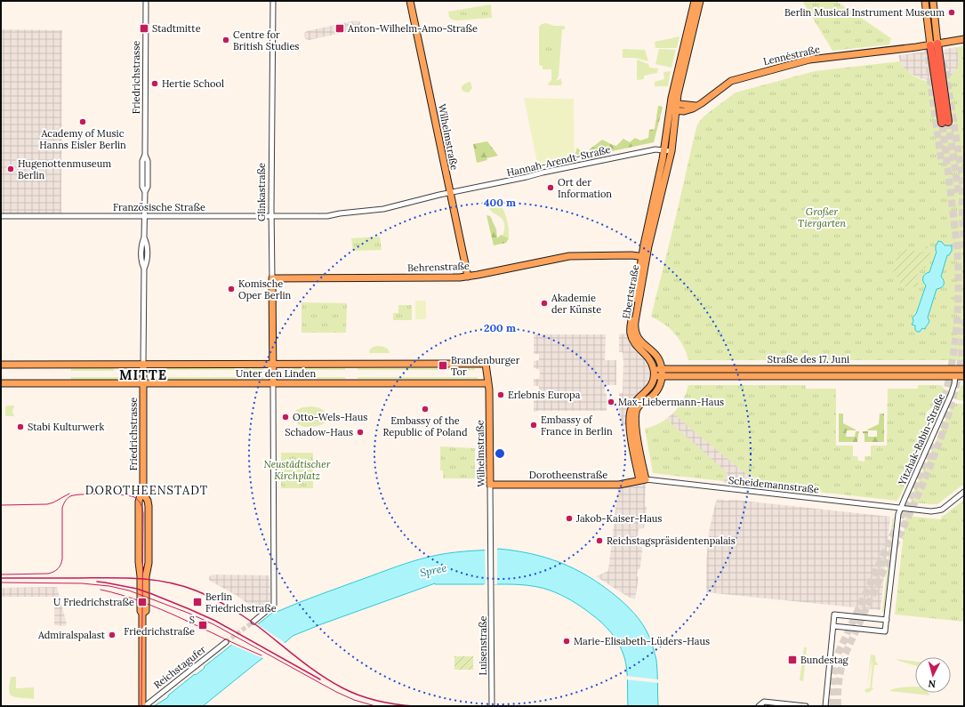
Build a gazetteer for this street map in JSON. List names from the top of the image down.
{
  "streets": {
    "main road": [
      "Lennéstraße",
      "Friedrichstrasse",
      "Wilhelmstraße",
      "Glinkastraße",
      "Behrenstraße",
      "Ebertstraße",
      "Straße des 17. Juni",
      "Unter den Linden",
      "Dorotheenstraße"
    ],
    "street": [
      "Hannah-Arendt-Straße",
      "Französische Straße",
      "Yitzhak-Rabin-Straße",
      "Scheidemannstraße",
      "Luisenstraße",
      "Reichstagufer"
    ]
  },
  "crossings": [
    ["Lennéstraße", "Ebertstraße"],
    ["Friedrichstrasse", "Französische Straße"],
    ["Friedrichstrasse", "Unter den Linden"],
    ["Friedrichstrasse", "Reichstagufer"],
    ["Wilhelmstraße", "Hannah-Arendt-Straße"],
    ["Wilhelmstraße", "Französische Straße"],
    ["Wilhelmstraße", "Behrenstraße"],
    ["Wilhelmstraße", "Unter den Linden"],
    ["Wilhelmstraße", "Dorotheenstraße"],
    ["Wilhelmstraße", "Luisenstraße"],
    ["Hannah-Arendt-Straße", "Französische Straße"],
    ["Hannah-Arendt-Straße", "Ebertstraße"],
    ["Glinkastraße", "Französische Straße"],
    ["Glinkastraße", "Behrenstraße"],
    ["Glinkastraße", "Unter den Linden"],
    ["Behrenstraße", "Ebertstraße"],
    ["Ebertstraße", "Straße des 17. Juni"],
    ["Ebertstraße", "Dorotheenstraße"],
    ["Ebertstraße", "Scheidemannstraße"],
    ["Straße des 17. Juni", "Yitzhak-Rabin-Straße"],
    ["Yitzhak-Rabin-Straße", "Scheidemannstraße"],
    ["Dorotheenstraße", "Scheidemannstraße"]
  ],
  "districts": ["MITTE", "DOROTHEENSTADT"],
  "water": ["Spree"],
  "parks": ["Großer Tiergarten", "Neustädtischer Kirchplatz"],
  "places": {
    "other": [
      "Berlin Musical Instrument Museum",
      "Centre for British Studies",
      "Hertie School",
      "Academy of Music Hanns Eisler Berlin",
      "Hugenottenmuseum Berlin",
      "Ort der Information",
      "Komische Oper Berlin",
      "Akademie der Künste",
      "Erlebnis Europa",
      "Max-Liebermann-Haus",
      "Embassy of the Republic of Poland",
      "Otto-Wels-Haus",
      "Embassy of France in Berlin",
      "Stabi Kulturwerk",
      "Schadow-Haus",
      "Jakob-Kaiser-Haus",
      "Reichstagspräsidentenpalais",
      "Admiralspalast",
      "Marie-Elisabeth-Lüders-Haus"
    ],
    "transit": [
      "Stadtmitte",
      "Anton-Wilhelm-Amo-Straße",
      "Brandenburger Tor",
      "U Friedrichstraße",
      "Berlin Friedrichstraße",
      "S Friedrichstraße",
      "Bundestag"
    ]
  },
  "north": "bottom",
  "rings": ["400 m", "200 m"]
}
